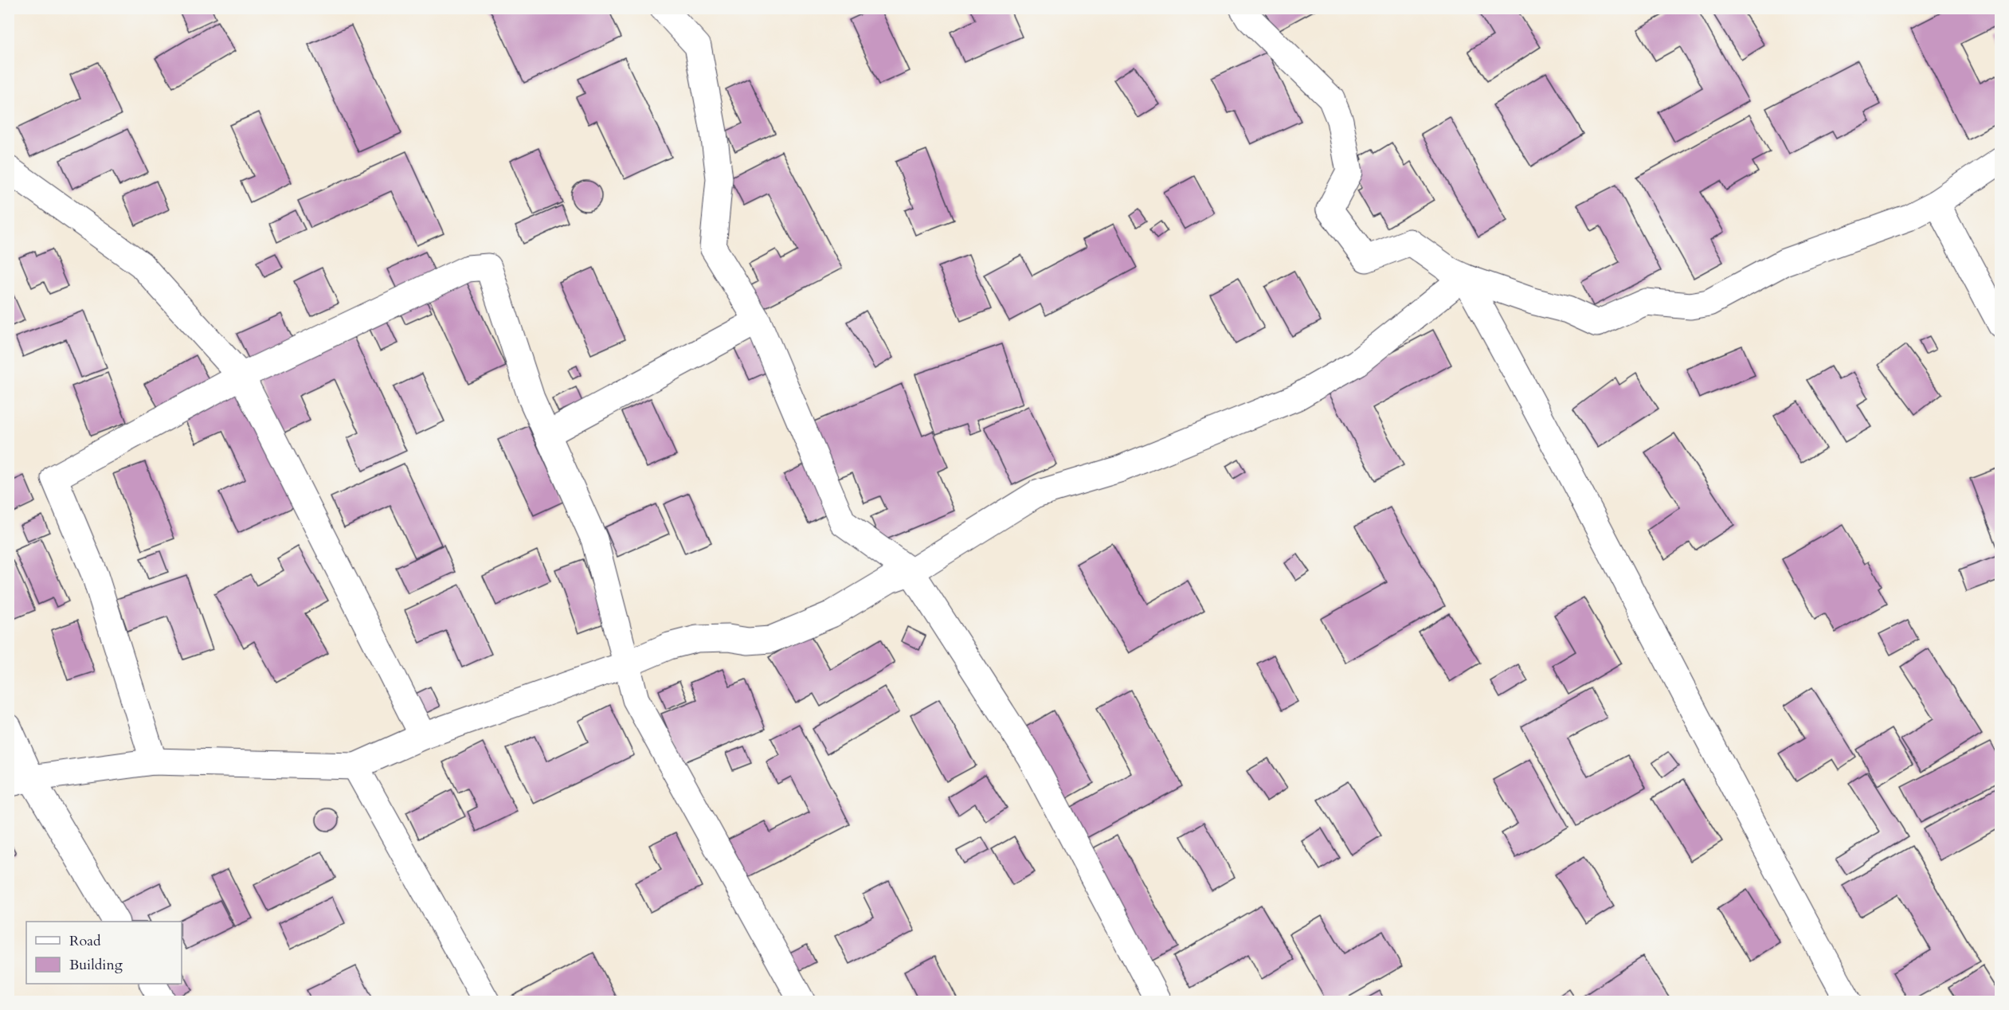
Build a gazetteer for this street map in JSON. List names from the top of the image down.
{
  "legend": ["Road", "Building"]
}
